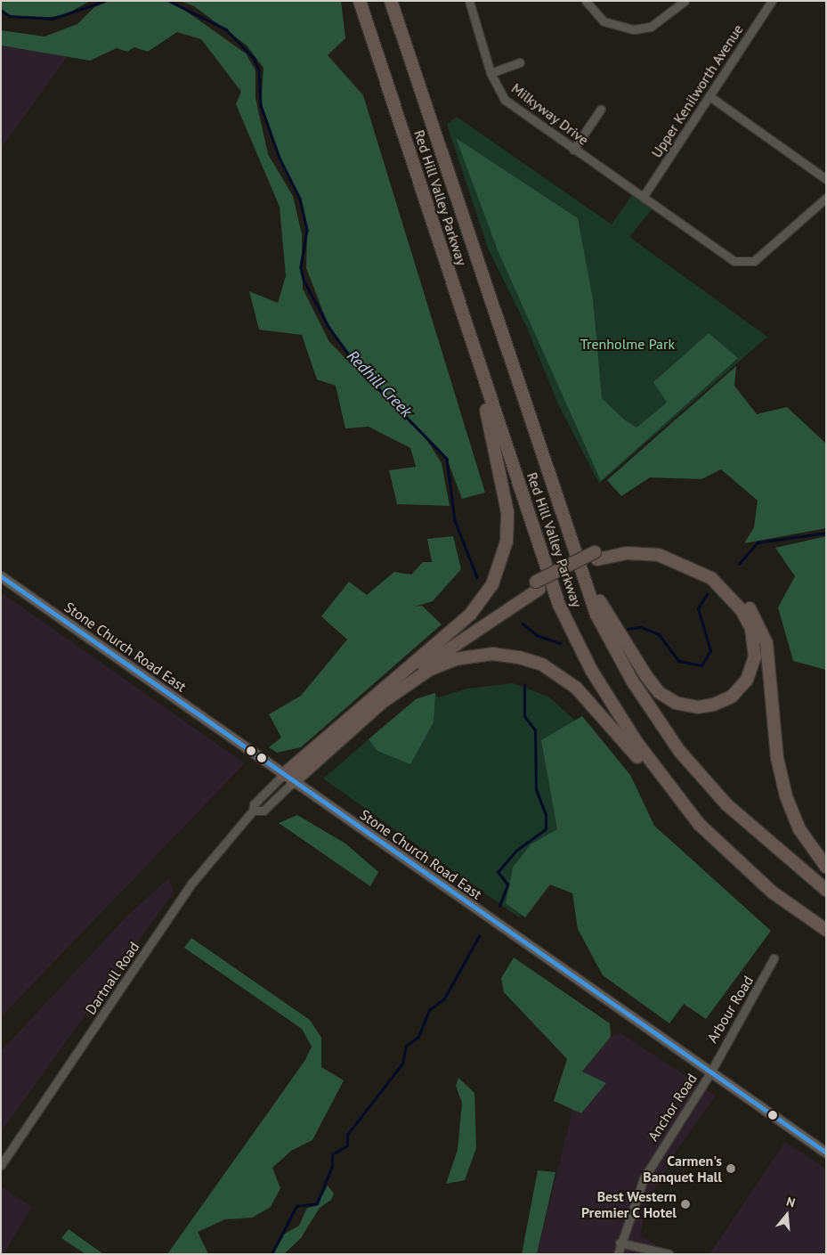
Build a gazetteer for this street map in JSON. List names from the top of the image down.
{
  "streets": {
    "highway": ["Red Hill Valley Parkway"],
    "main road": ["Stone Church Road East"],
    "street": [
      "Upper Kenilworth Avenue",
      "Milkyway Drive",
      "Dartnall Road",
      "Arbour Road",
      "Anchor Road"
    ]
  },
  "crossings": [
    ["Upper Kenilworth Avenue", "Milkyway Drive"],
    ["Stone Church Road East", "Dartnall Road"],
    ["Stone Church Road East", "Arbour Road"],
    ["Stone Church Road East", "Anchor Road"],
    ["Arbour Road", "Anchor Road"]
  ],
  "water": ["Redhill Creek"],
  "parks": ["Trenholme Park"],
  "places": ["Carmen's Banquet Hall", "Best Western Premier C Hotel"],
  "north": "top"
}
